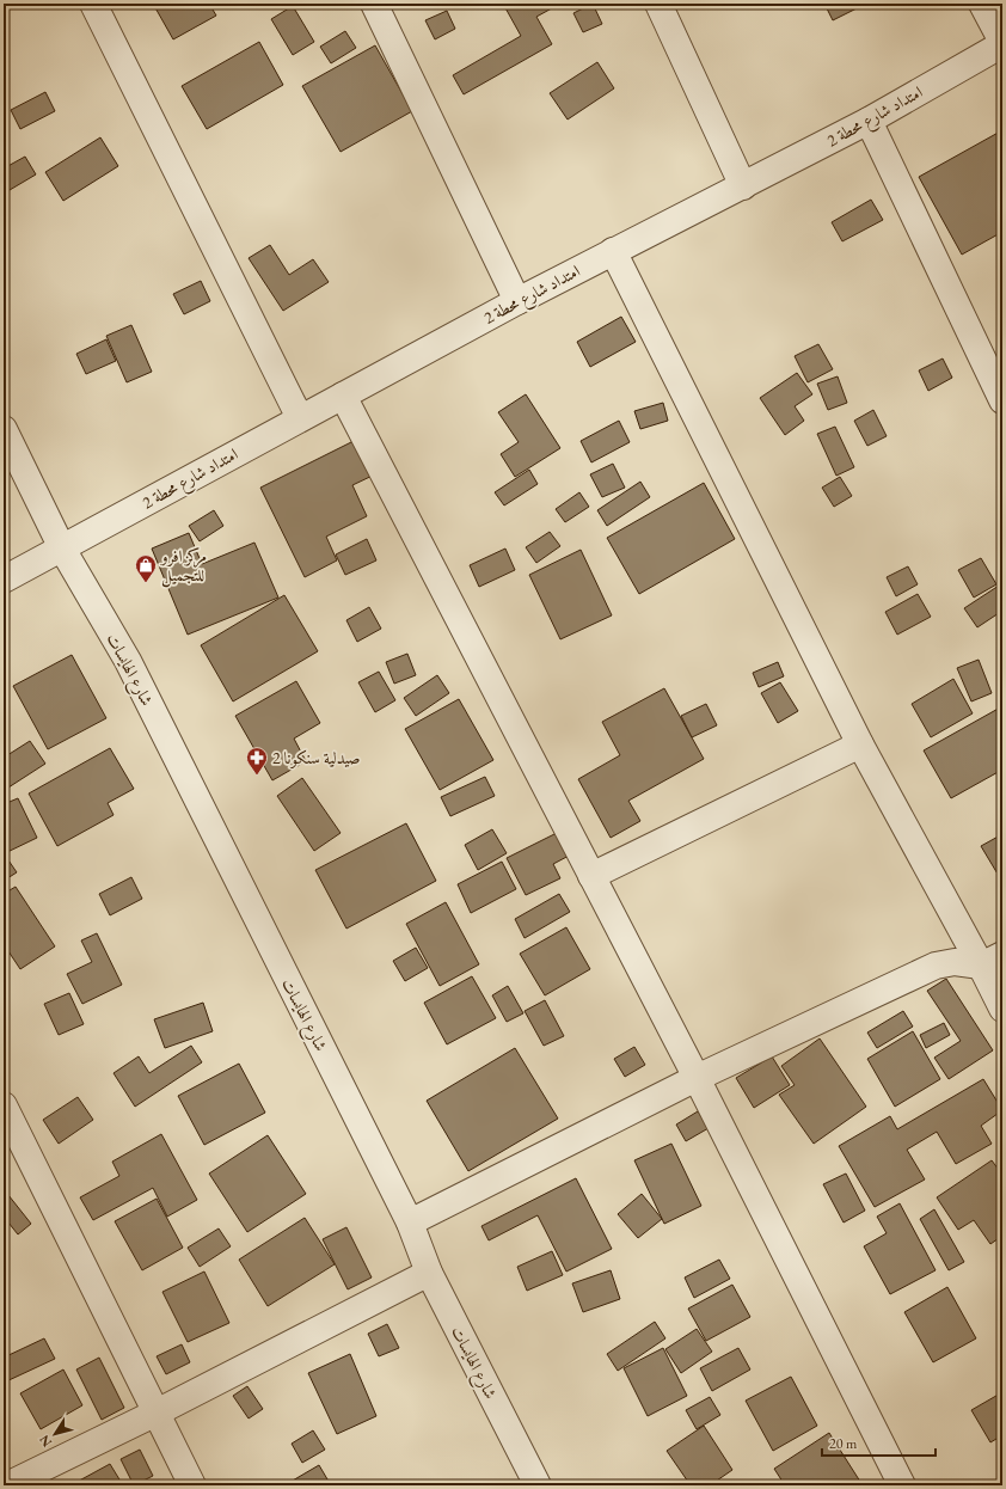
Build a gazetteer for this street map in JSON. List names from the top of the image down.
{
  "streets": {
    "street": ["امتداد شارع محطة 2", "شارع الهايسات"]
  },
  "crossings": [
    ["امتداد شارع محطة 2", "شارع الهايسات"]
  ],
  "places": {
    "shop": ["مركز افرو للتجميل"],
    "pharmacy": ["صيدلية سنكونا 2"]
  },
  "scale_bar": "20 m",
  "north": "bottom left"
}
